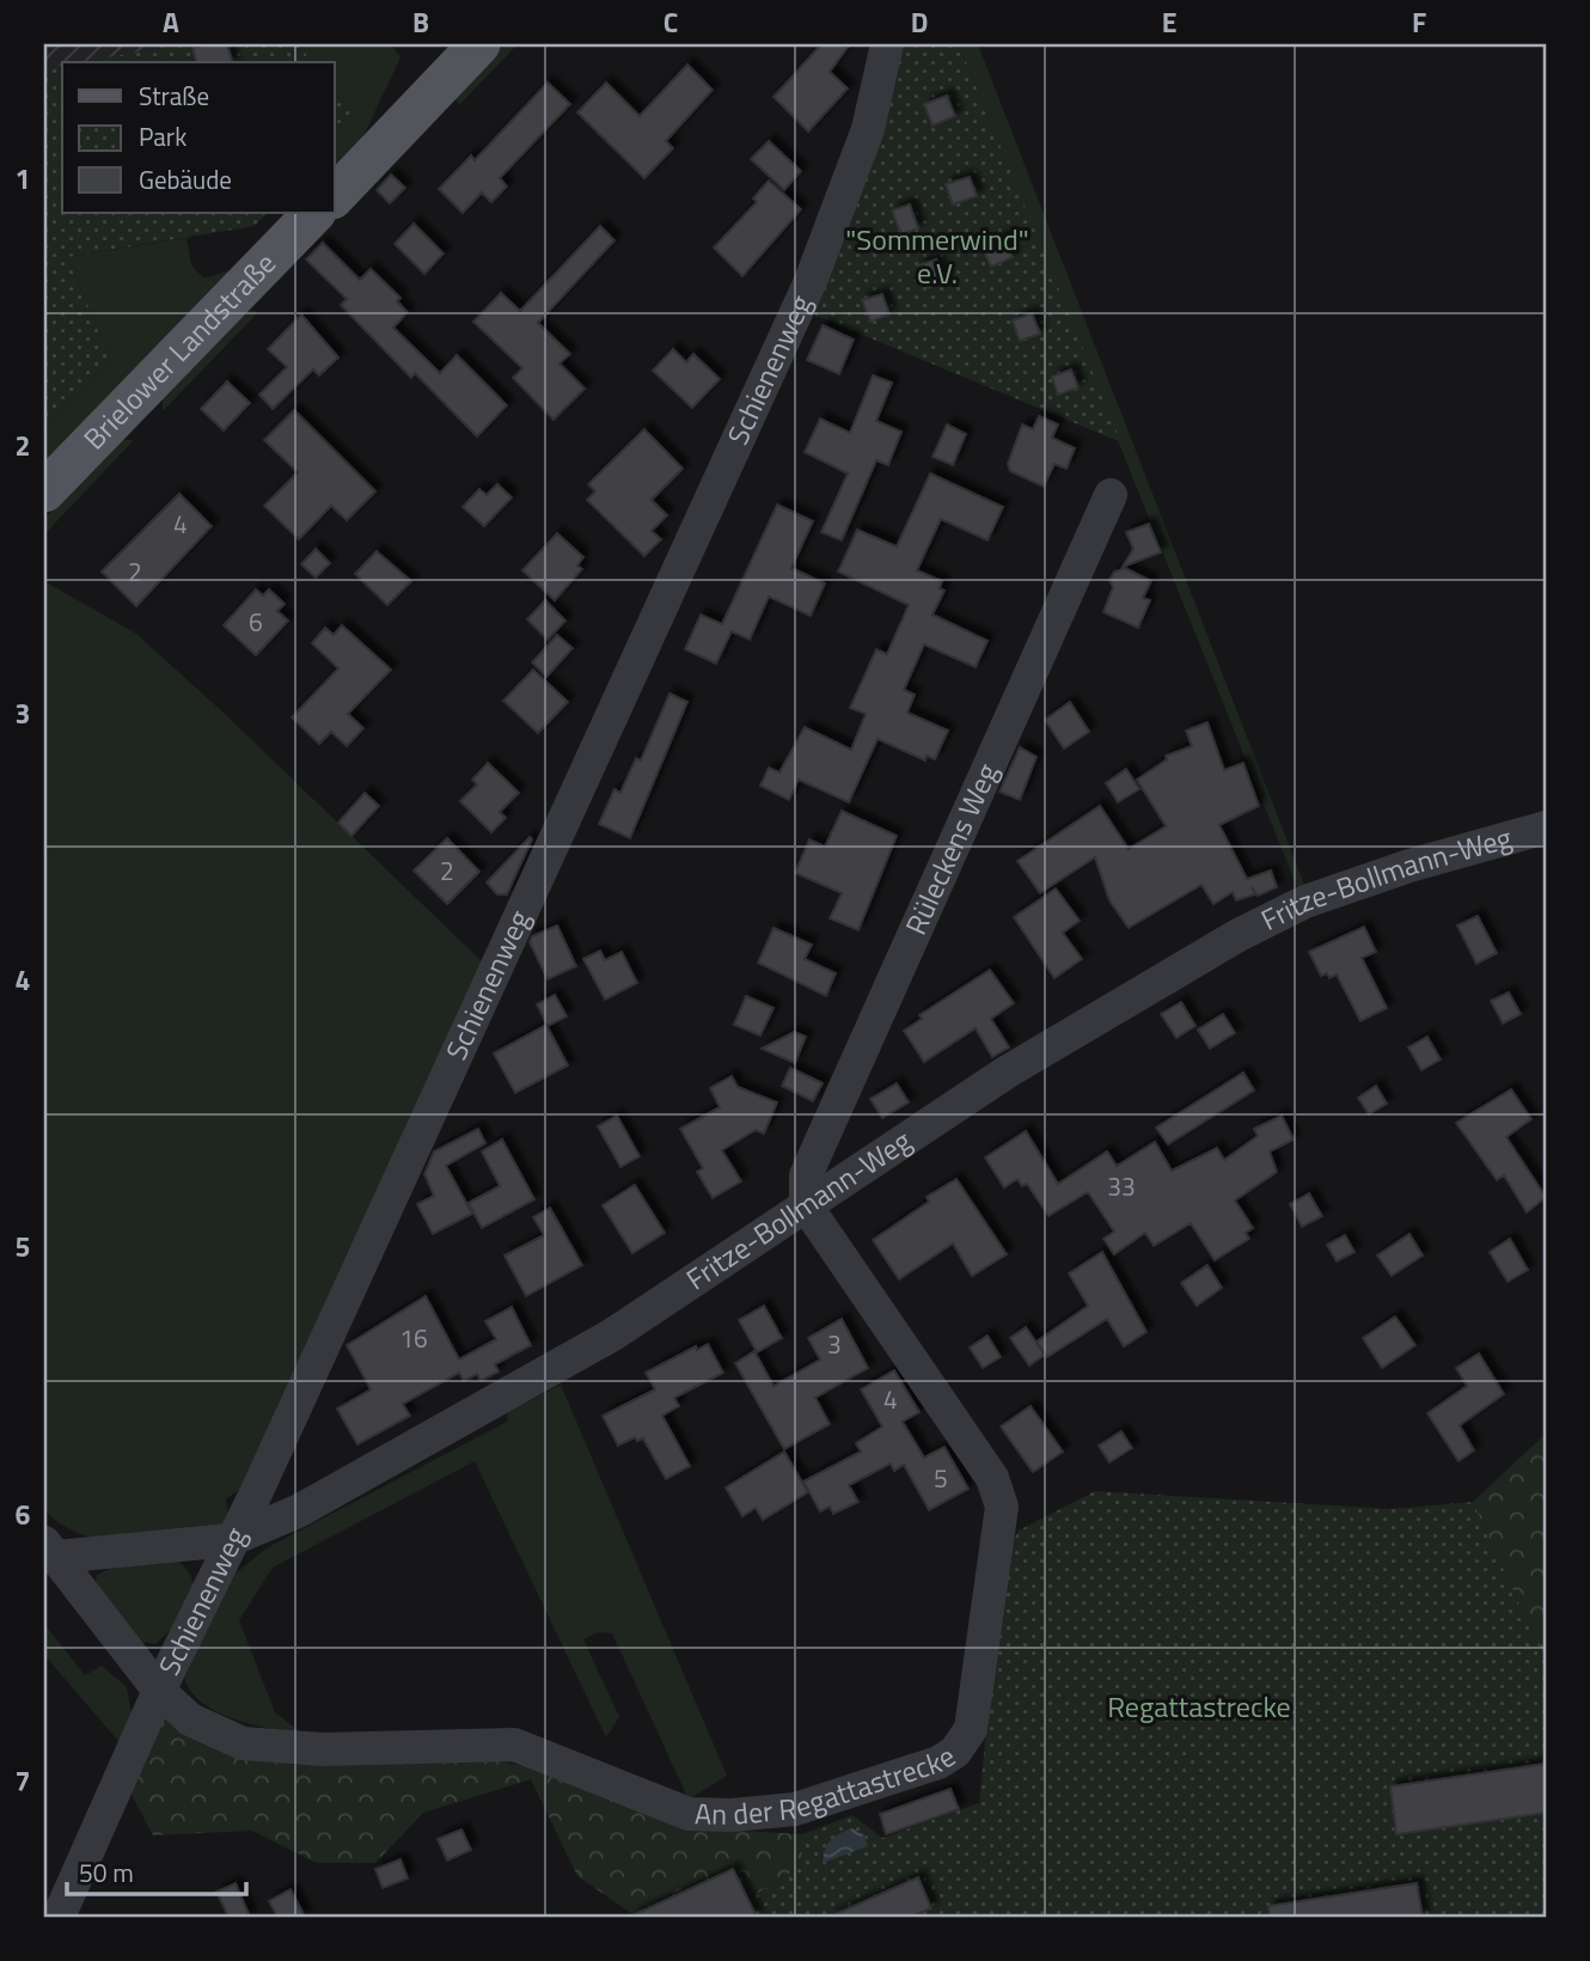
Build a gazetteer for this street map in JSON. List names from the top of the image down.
{
  "streets": {
    "main road": ["Brielower Landstraße"],
    "street": [
      "Schienenweg",
      "Rüleckens Weg",
      "Fritze-Bollmann-Weg",
      "An der Regattastrecke"
    ]
  },
  "crossings": [
    ["Schienenweg", "Fritze-Bollmann-Weg"],
    ["Schienenweg", "An der Regattastrecke"],
    ["Rüleckens Weg", "Fritze-Bollmann-Weg"],
    ["Rüleckens Weg", "An der Regattastrecke"],
    ["Fritze-Bollmann-Weg", "An der Regattastrecke"]
  ],
  "parks": ["\"Sommerwind\" e.V.", "Regattastrecke"],
  "house_numbers": [
    "4",
    "2",
    "6",
    "2",
    "33",
    "16",
    "3",
    "4",
    "5"
  ],
  "legend": ["Straße", "Park", "Gebäude"],
  "scale_bar": "50 m",
  "grid": {
    "columns": [
      "A",
      "B",
      "C",
      "D",
      "E",
      "F"
    ],
    "rows": [
      "1",
      "2",
      "3",
      "4",
      "5",
      "6",
      "7"
    ]
  }
}
